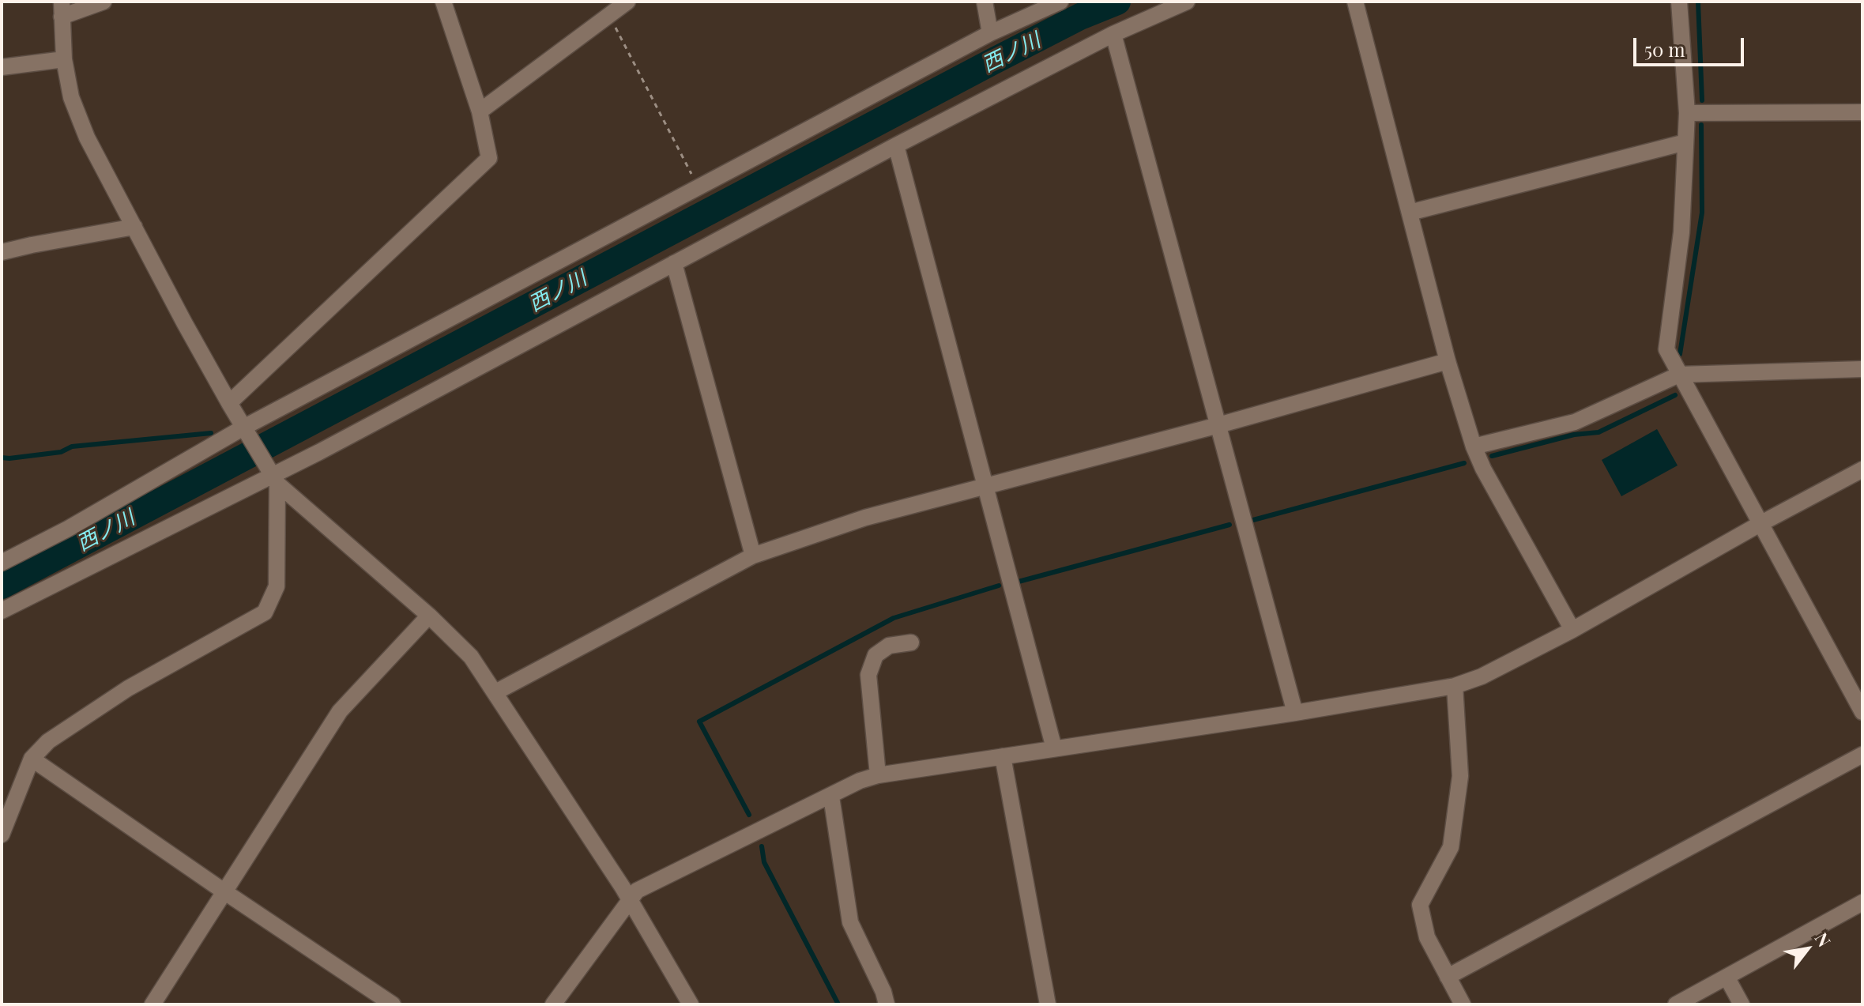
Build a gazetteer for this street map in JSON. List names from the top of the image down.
{
  "water": ["西ノ川"],
  "scale_bar": "50 m",
  "north": "top right"
}
